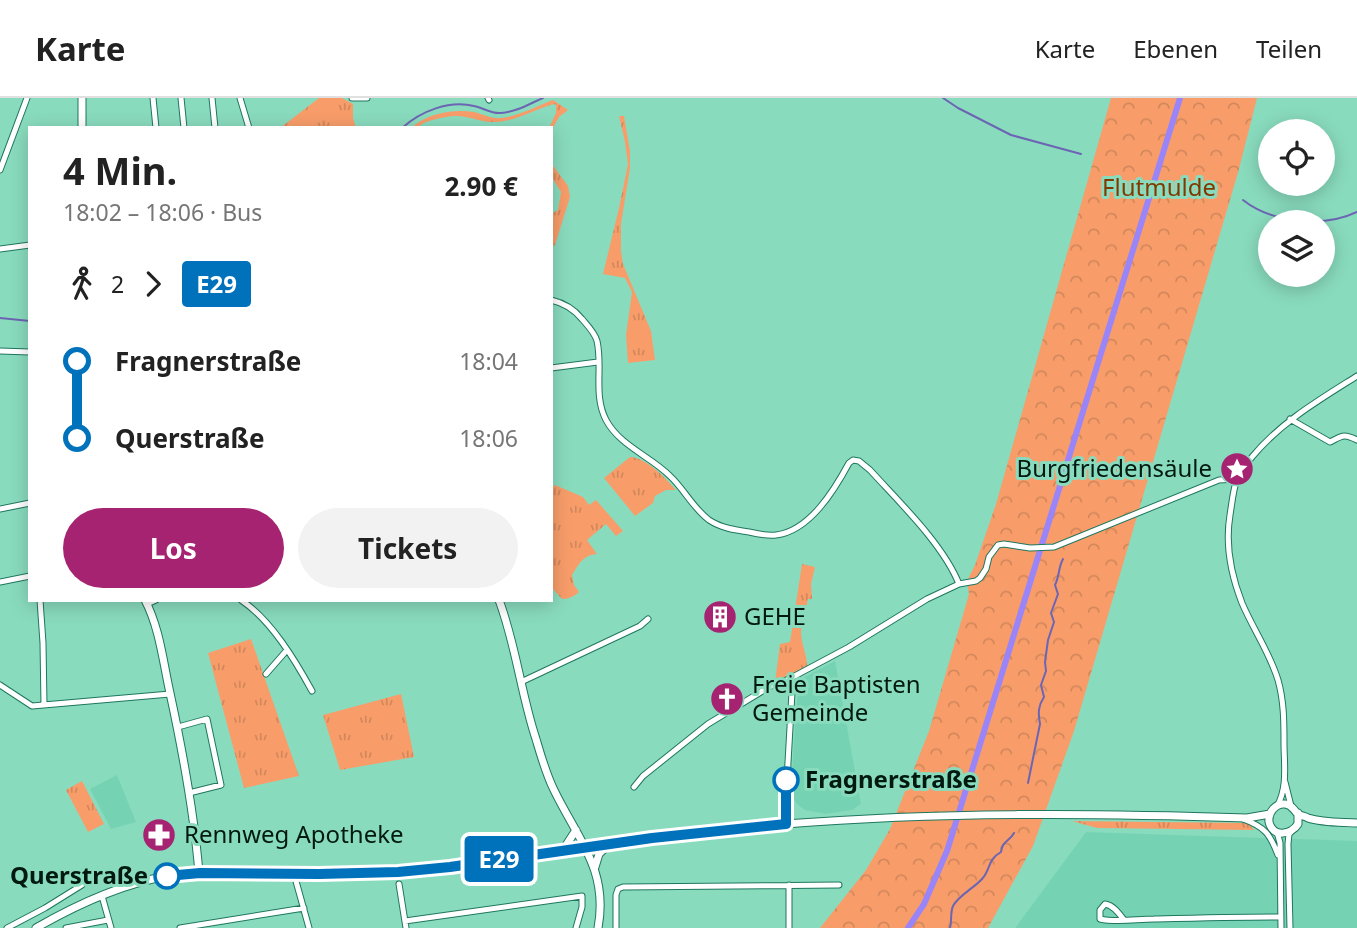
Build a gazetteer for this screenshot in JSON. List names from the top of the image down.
{
  "parks": ["Flutmulde"],
  "places": {
    "place": ["Burgfriedensäule"],
    "building": ["GEHE"],
    "church": ["Freie Baptisten Gemeinde"],
    "other": ["Fragnerstraße", "Querstraße"],
    "pharmacy": ["Rennweg Apotheke"]
  },
  "lines": ["bus line E29"],
  "page": {
    "header": "Karte",
    "nav": ["Karte", "Ebenen", "Teilen"],
    "on_map": "E29",
    "heading": ["4 Min.", "18:02 – 18:06 · Bus", "2.90 €"],
    "legs": ["2", "E29"],
    "list": [
      {
        "name": "Fragnerstraße",
        "value": "18:04"
      },
      {
        "name": "Querstraße",
        "value": "18:06"
      }
    ],
    "buttons": ["Los", "Tickets"]
  }
}
